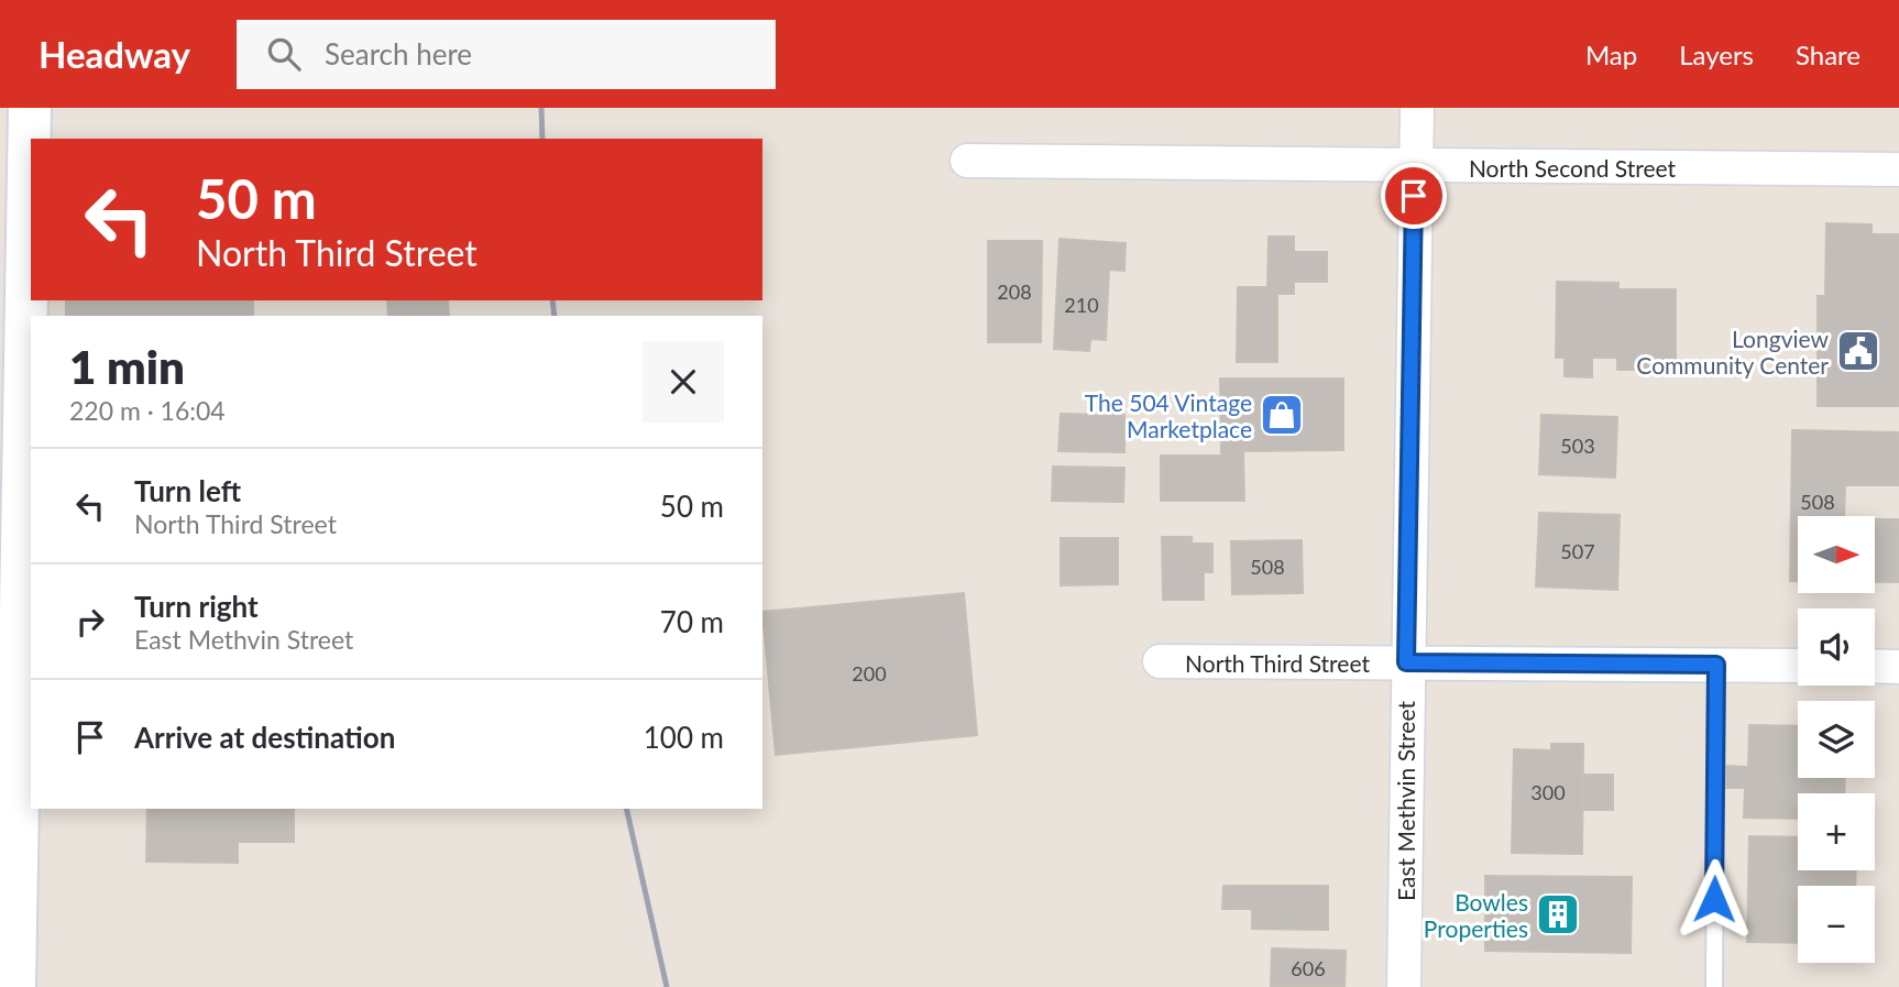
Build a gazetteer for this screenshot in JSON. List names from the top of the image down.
{
  "streets": {
    "street": ["North Second Street", "North Third Street", "East Methvin Street"]
  },
  "crossings": [
    ["North Second Street", "East Methvin Street"],
    ["North Third Street", "East Methvin Street"]
  ],
  "places": {
    "public building": ["Longview Community Center"],
    "shop": ["The 504 Vintage Marketplace"],
    "building": ["Bowles Properties"]
  },
  "house_numbers": [
    "208",
    "210",
    "503",
    "508",
    "507",
    "508",
    "200",
    "300",
    "606"
  ],
  "north": "right",
  "page": {
    "header": "Headway",
    "search": "Search here",
    "nav": ["Map", "Layers", "Share"],
    "turn": ["50 m", "North Third Street"],
    "heading": ["1 min", "220 m · 16:04"],
    "list": [
      {
        "name": "Turn left",
        "note": "North Third Street",
        "value": "50 m"
      },
      {
        "name": "Turn right",
        "note": "East Methvin Street",
        "value": "70 m"
      },
      {
        "name": "Arrive at destination",
        "value": "100 m"
      }
    ],
    "map_buttons": ["+", "−"]
  }
}
